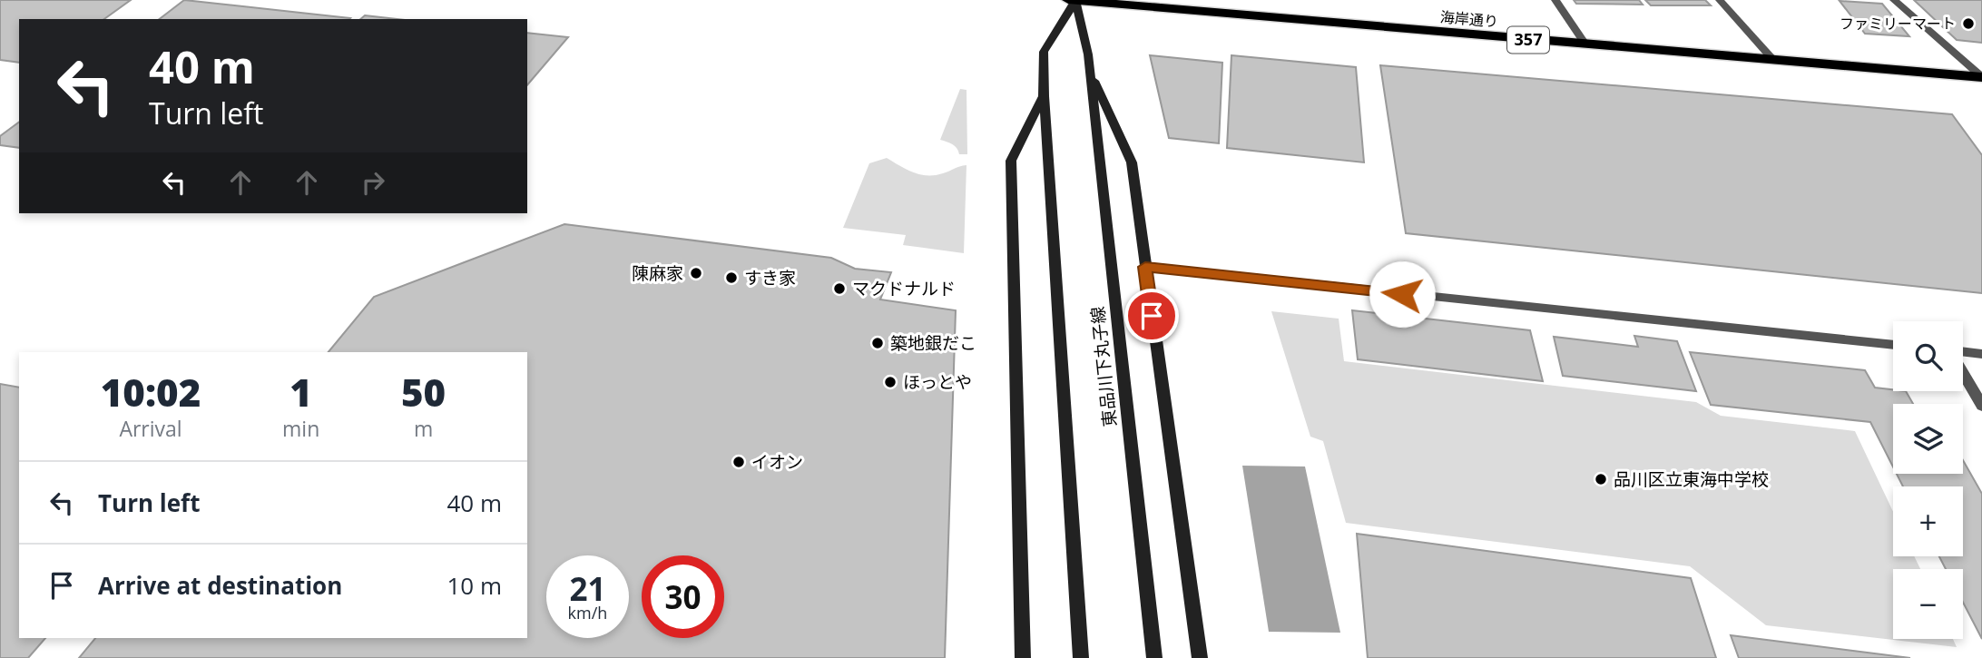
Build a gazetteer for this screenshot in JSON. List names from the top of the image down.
{
  "streets": {
    "highway": ["海岸通り", "357"],
    "main road": ["東品川下丸子線"]
  },
  "places": [
    "ファミリーマート",
    "陳麻家",
    "すき家",
    "マクドナルド",
    "築地銀だこ",
    "ほっとや",
    "イオン",
    "品川区立東海中学校"
  ],
  "page": {
    "turn": ["40 m", "Turn left"],
    "map_buttons": ["+", "−"],
    "eta": [
      "10:02",
      "Arrival",
      "1",
      "min",
      "50",
      "m"
    ],
    "list": [
      {
        "name": "Turn left",
        "value": "40 m"
      },
      {
        "name": "Arrive at destination",
        "value": "10 m"
      }
    ],
    "speed": "21 km/h",
    "limit": "30"
  }
}
